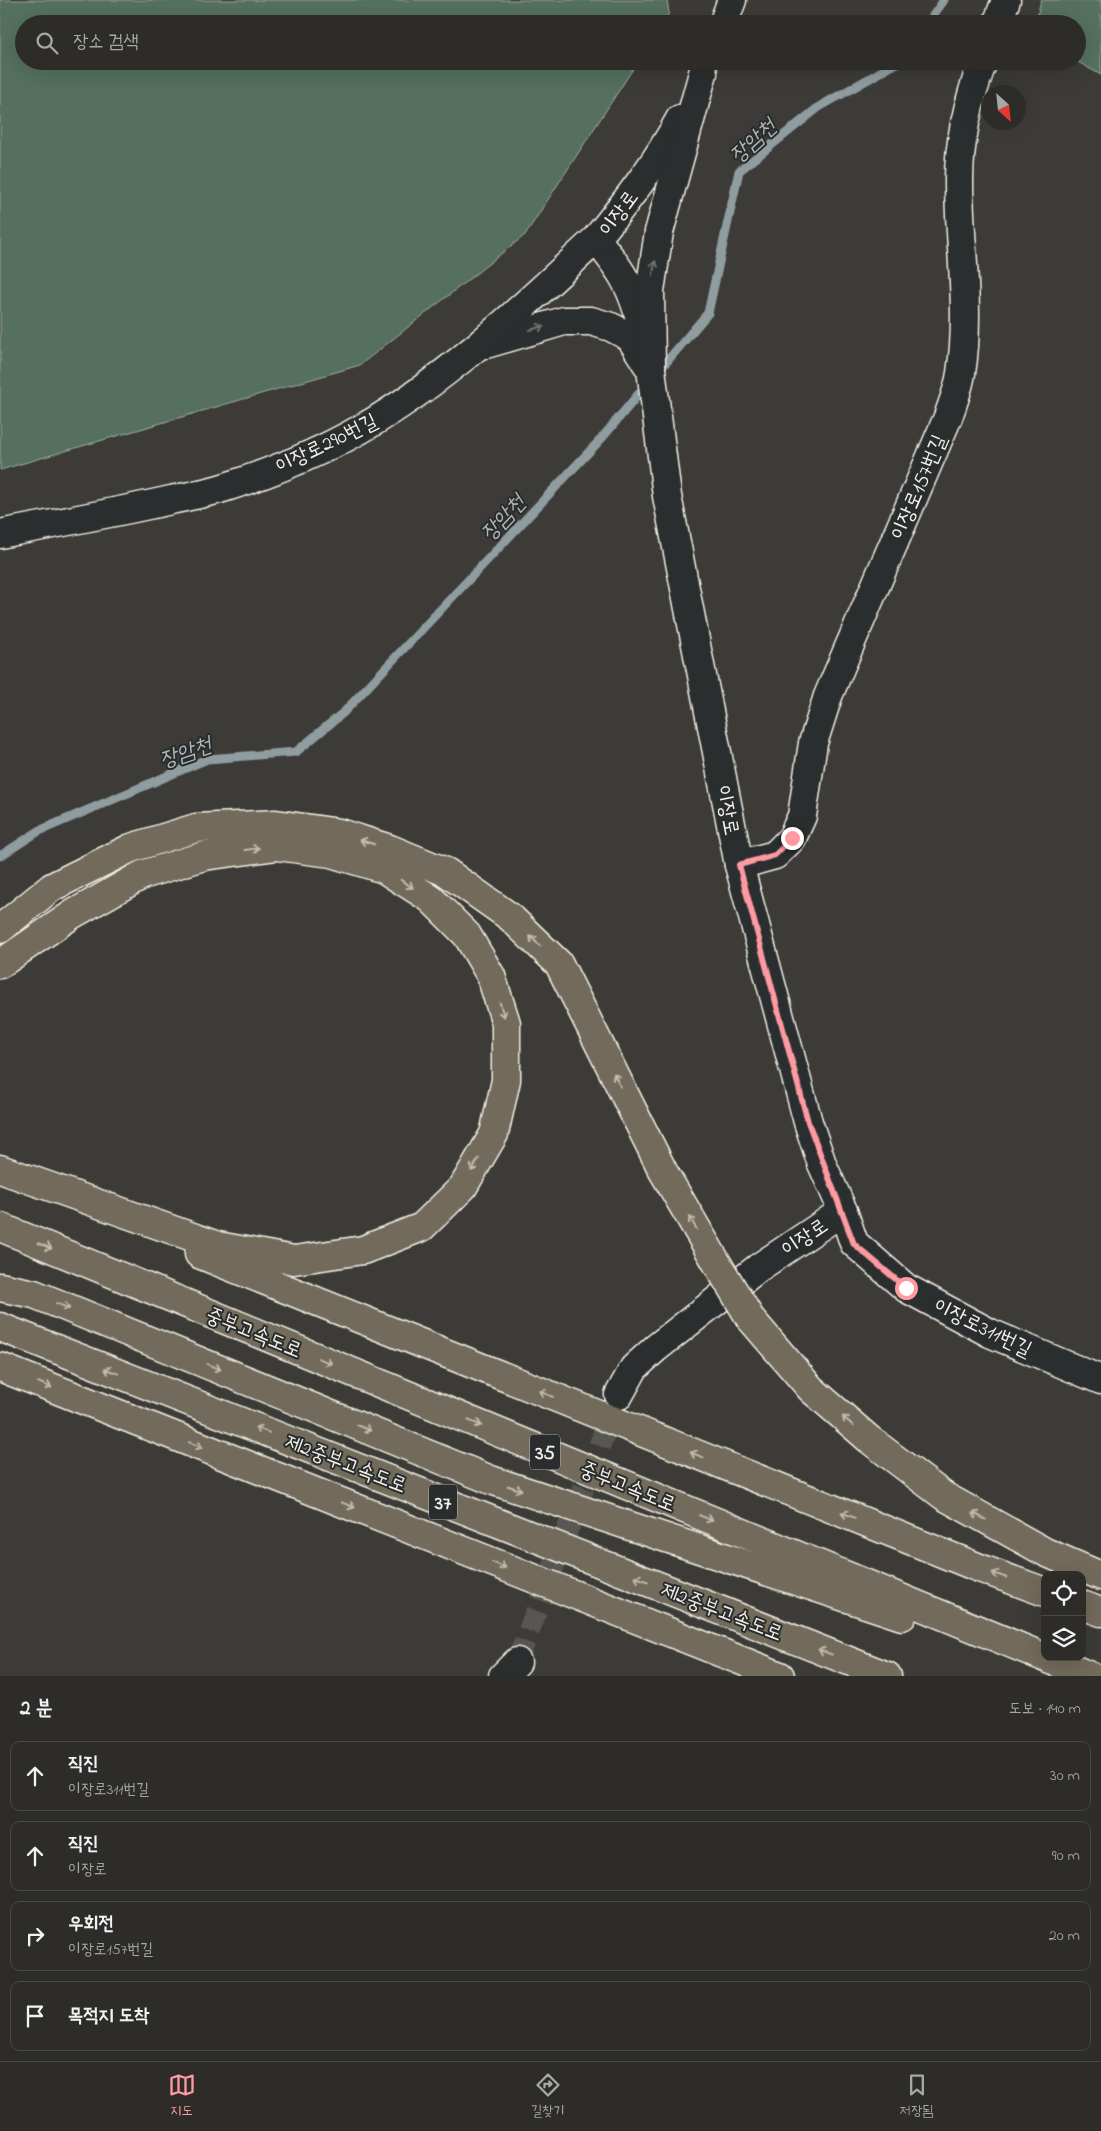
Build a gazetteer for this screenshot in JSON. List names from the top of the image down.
{
  "streets": {
    "highway": [
      "중부고속도로",
      "35",
      "제2중부고속도로",
      "37"
    ],
    "street": [
      "이장로",
      "이장로290번길",
      "이장로157번길",
      "이장로311번길"
    ]
  },
  "crossings": [
    ["이장로", "이장로290번길"],
    ["이장로", "이장로157번길"],
    ["이장로", "이장로311번길"]
  ],
  "water": ["장암천"],
  "north": "bottom right",
  "page": {
    "search": "장소 검색",
    "heading": ["2 분", "도보 · 140 m"],
    "list": [
      ["직진", "이장로311번길", "30 m"],
      ["직진", "이장로", "90 m"],
      ["우회전", "이장로157번길", "20 m"],
      "목적지 도착"
    ],
    "nav": ["지도", "길찾기", "저장됨"]
  }
}
